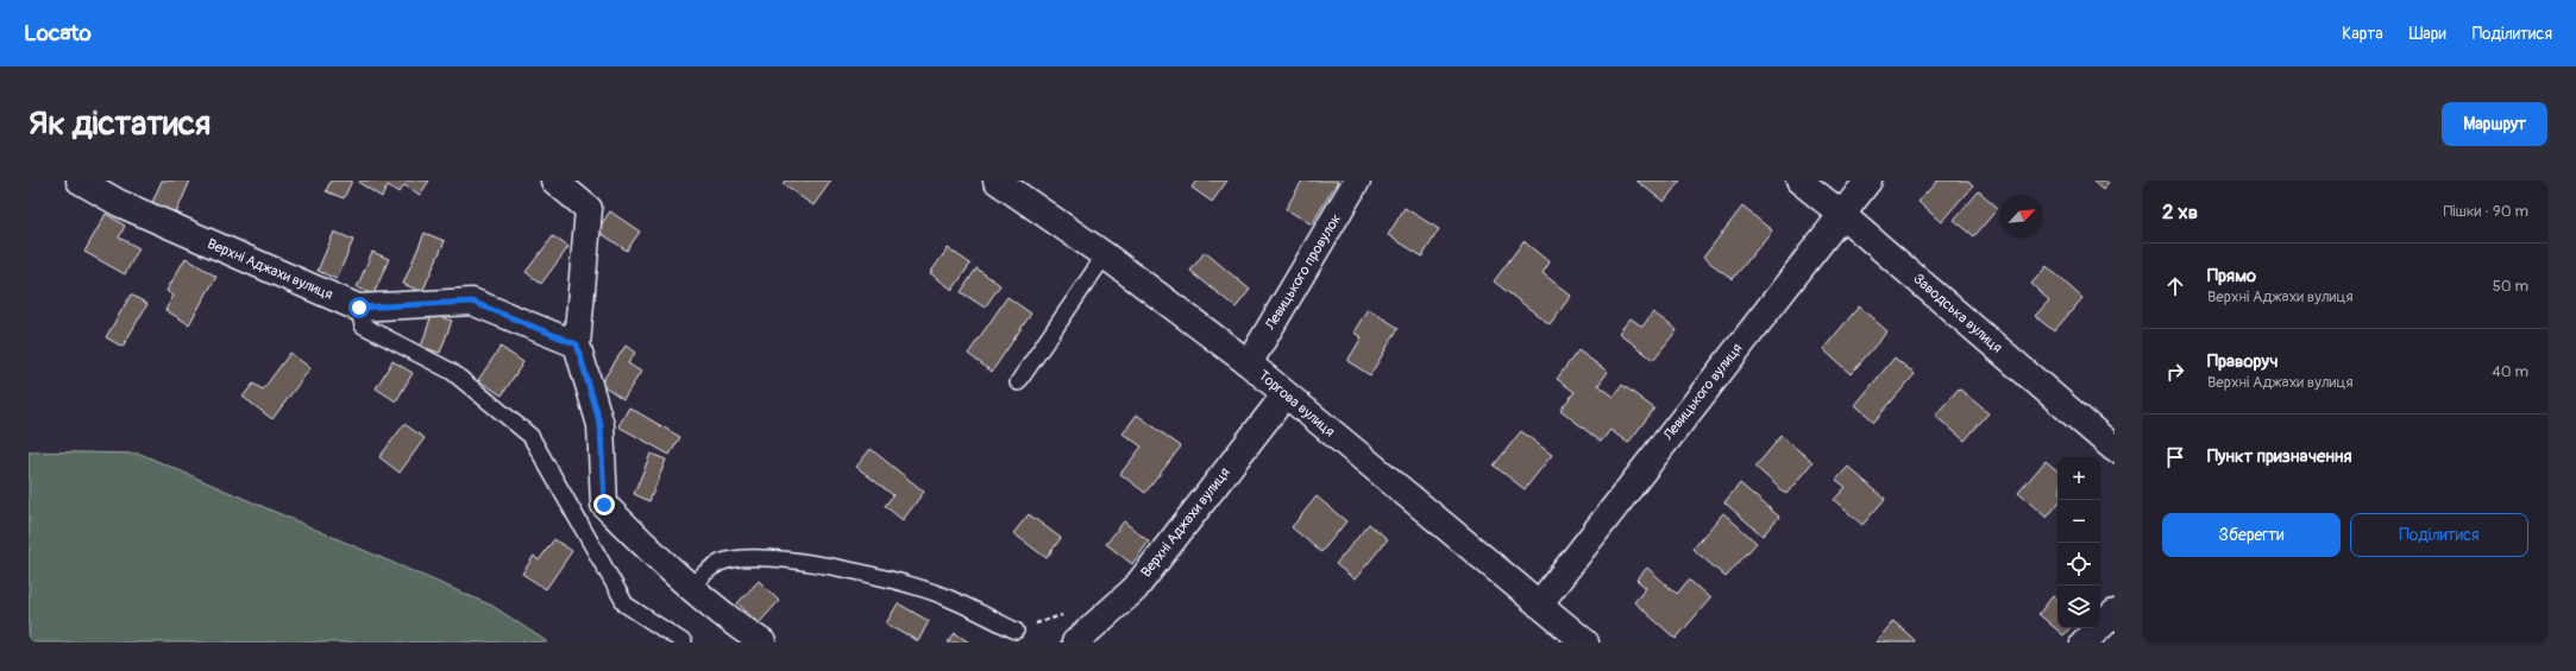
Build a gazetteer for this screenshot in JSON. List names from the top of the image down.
{
  "streets": {
    "street": [
      "Верхні Аджахи вулиця",
      "Левицького провулок",
      "Заводська вулиця",
      "Левицького вулиця",
      "Торгова вулиця"
    ]
  },
  "crossings": [
    ["Верхні Аджахи вулиця", "Торгова вулиця"],
    ["Левицького провулок", "Торгова вулиця"],
    ["Заводська вулиця", "Левицького вулиця"],
    ["Левицького вулиця", "Торгова вулиця"]
  ],
  "north": "top right",
  "page": {
    "header": "Locato",
    "nav": ["Карта", "Шари", "Поділитися"],
    "buttons": [
      "Маршрут",
      ["Зберегти", "Поділитися"]
    ],
    "title": "Як дістатися",
    "heading": ["2 хв", "Пішки · 90 m"],
    "list": [
      ["Прямо", "Верхні Аджахи вулиця", "50 m"],
      ["Праворуч", "Верхні Аджахи вулиця", "40 m"],
      "Пункт призначення"
    ],
    "map_buttons": ["+", "−"]
  }
}
